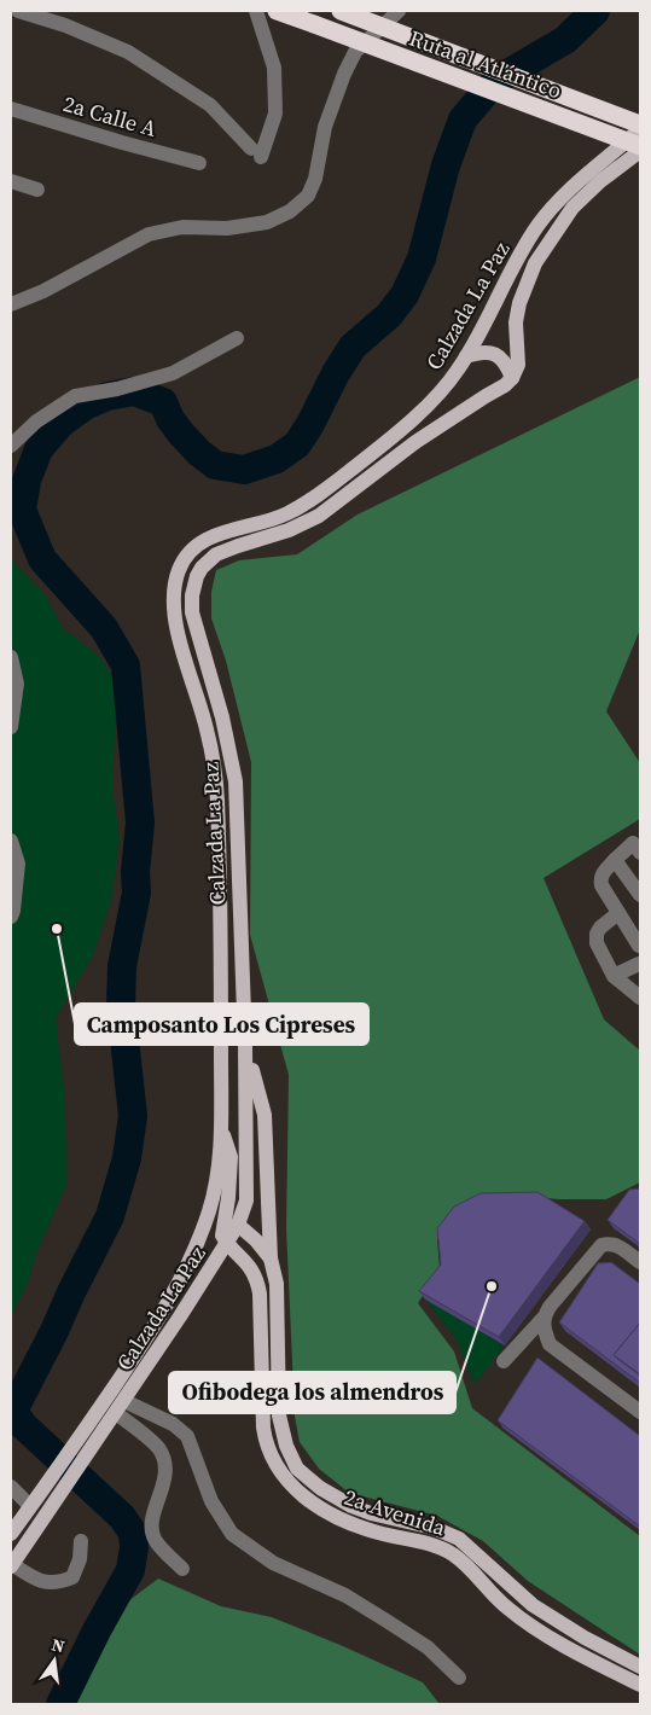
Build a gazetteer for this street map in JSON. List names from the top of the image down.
{
  "streets": {
    "highway": ["Ruta al Atlántico"],
    "main road": ["Calzada La Paz", "2a Avenida"],
    "street": ["2a Calle A"]
  },
  "crossings": [
    ["Calzada La Paz", "2a Avenida"]
  ],
  "places": ["Camposanto Los Cipreses", "Ofibodega los almendros"],
  "north": "top"
}
